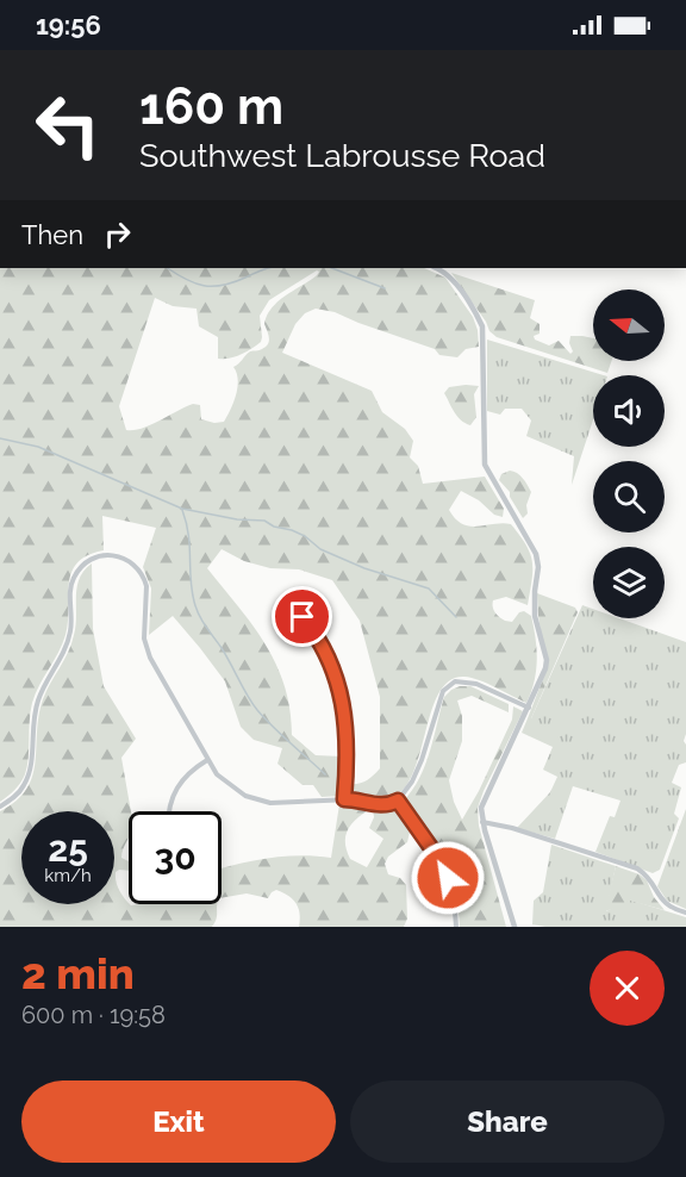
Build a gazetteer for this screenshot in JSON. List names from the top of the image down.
{
  "north": "left",
  "page": {
    "status": "19:56",
    "turn": ["160 m", "Southwest Labrousse Road"],
    "then": "Then",
    "speed": "25 km/h",
    "limit": "30",
    "heading": ["2 min", "600 m · 19:58"],
    "buttons": ["Exit", "Share"]
  }
}
